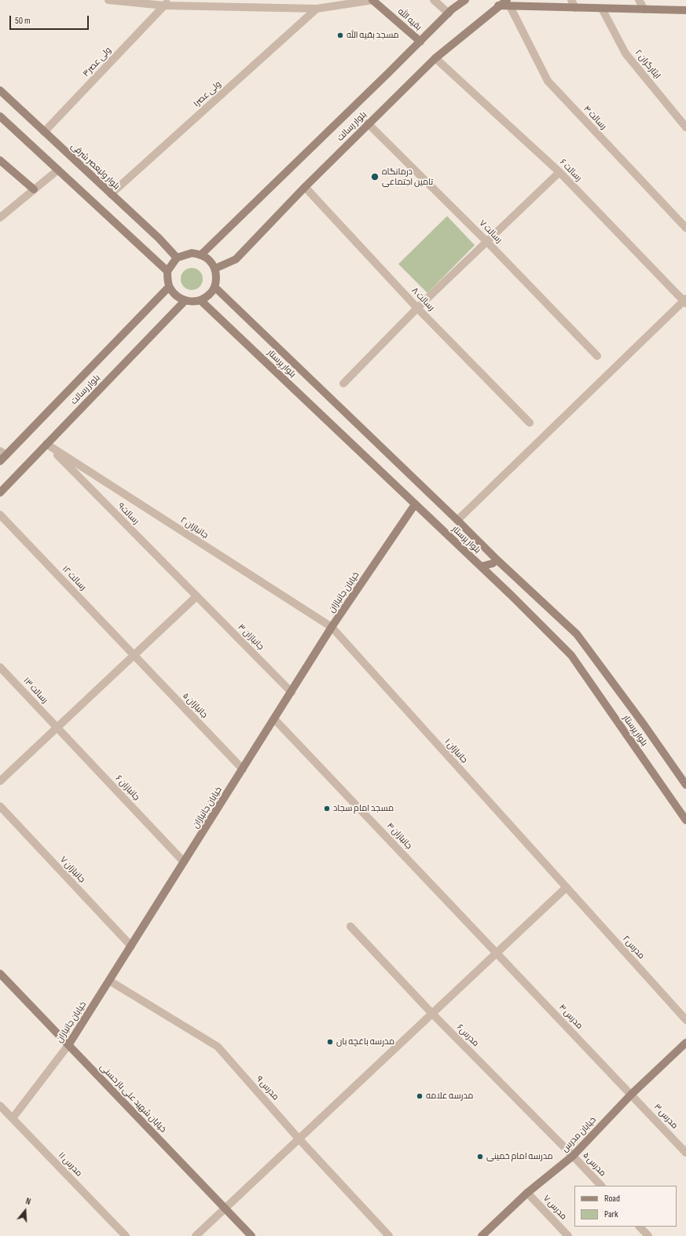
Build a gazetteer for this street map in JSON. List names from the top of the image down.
{
  "streets": {
    "main road": [
      "بقیه الله",
      "بلوار رسالت",
      "بلوار ولیعصر شرقی",
      "بلوار پرستار",
      "خیابان جانبازان",
      "خیابان شهید علی باز حسنی",
      "خیابان مدرس"
    ],
    "street": [
      "ولی عصر۳",
      "ایثارگران ۲",
      "ولی عصر۱",
      "رسالت ۴",
      "رسالت ۶",
      "رسالت ۷",
      "رسالت ۸",
      "رسالت۹",
      "جانبازان ۲",
      "رسالت ۱۲",
      "جانبازان ۳",
      "رسالت ۱۳",
      "جانبازان ۵",
      "جانبازان ۱",
      "جانبازان ۶",
      "جانبازان ۴",
      "جانبازان ۷",
      "مدرس۲",
      "مدرس ۴",
      "مدرس۶",
      "مدرس ۹",
      "مدرس ۳",
      "مدرس ۱۱",
      "مدرس ۵",
      "مدرس ۷"
    ]
  },
  "crossings": [
    ["بقیه الله", "بلوار رسالت"],
    ["ولی عصر۳", "بلوار ولیعصر شرقی"],
    ["ولی عصر۱", "بلوار ولیعصر شرقی"],
    ["رسالت ۴", "بلوار رسالت"],
    ["بلوار رسالت", "بلوار ولیعصر شرقی"],
    ["بلوار رسالت", "رسالت ۶"],
    ["بلوار رسالت", "رسالت ۷"],
    ["بلوار رسالت", "رسالت ۸"],
    ["بلوار رسالت", "بلوار پرستار"],
    ["بلوار رسالت", "رسالت۹"],
    ["بلوار رسالت", "جانبازان ۲"],
    ["بلوار ولیعصر شرقی", "بلوار پرستار"],
    ["بلوار پرستار", "خیابان جانبازان"],
    ["رسالت۹", "جانبازان ۲"],
    ["رسالت۹", "جانبازان ۳"],
    ["جانبازان ۲", "خیابان جانبازان"],
    ["جانبازان ۲", "جانبازان ۱"],
    ["رسالت ۱۲", "جانبازان ۵"],
    ["خیابان جانبازان", "جانبازان ۳"],
    ["خیابان جانبازان", "جانبازان ۵"],
    ["خیابان جانبازان", "جانبازان ۱"],
    ["خیابان جانبازان", "جانبازان ۶"],
    ["خیابان جانبازان", "جانبازان ۴"],
    ["خیابان جانبازان", "جانبازان ۷"],
    ["خیابان جانبازان", "مدرس ۹"],
    ["خیابان جانبازان", "خیابان شهید علی باز حسنی"],
    ["خیابان جانبازان", "مدرس ۱۱"],
    ["رسالت ۱۳", "جانبازان ۶"],
    ["جانبازان ۱", "مدرس۲"],
    ["جانبازان ۴", "مدرس ۴"],
    ["مدرس ۴", "مدرس ۳"],
    ["مدرس ۴", "خیابان مدرس"],
    ["مدرس۶", "خیابان مدرس"],
    ["مدرس۶", "مدرس ۵"],
    ["مدرس ۳", "خیابان مدرس"],
    ["خیابان مدرس", "مدرس ۵"],
    ["خیابان مدرس", "مدرس ۷"]
  ],
  "places": [
    "مسجد بقیه الله",
    "درمانگاه تامین اجتماعی",
    "مسجد امام سجاد",
    "مدرسه باغچه بان",
    "مدرسه علامه",
    "مدرسه امام خمینی"
  ],
  "legend": ["Road", "Park"],
  "scale_bar": "50 m",
  "north": "top"
}
